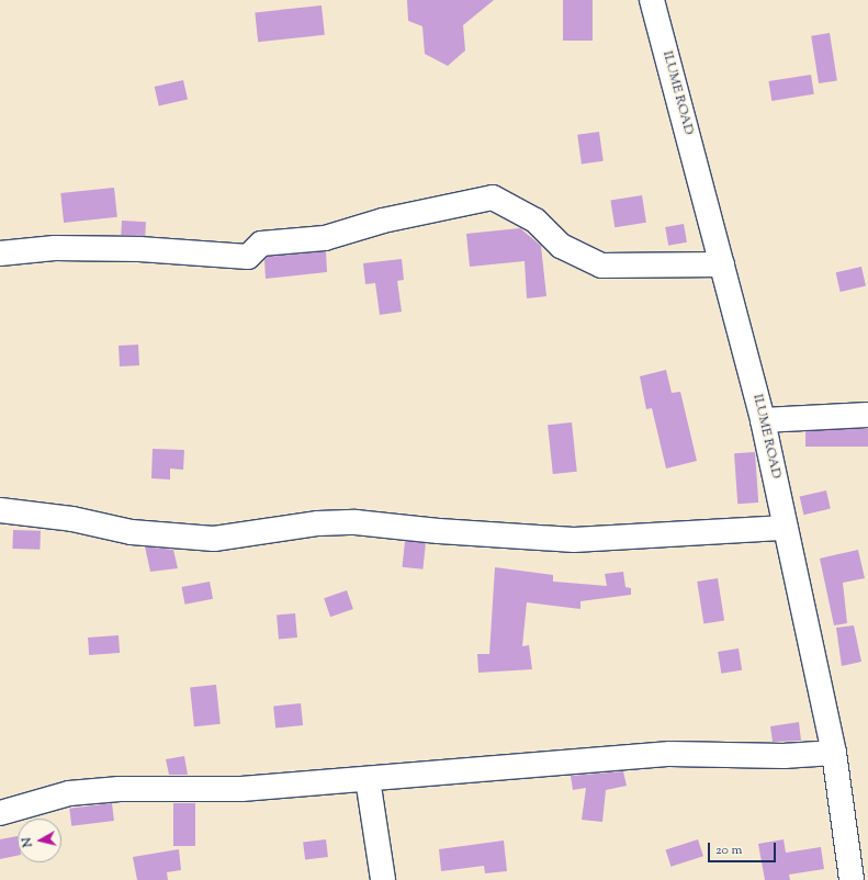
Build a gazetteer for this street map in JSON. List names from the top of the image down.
{
  "streets": {
    "street": ["ILUME ROAD"]
  },
  "scale_bar": "20 m",
  "north": "left"
}
